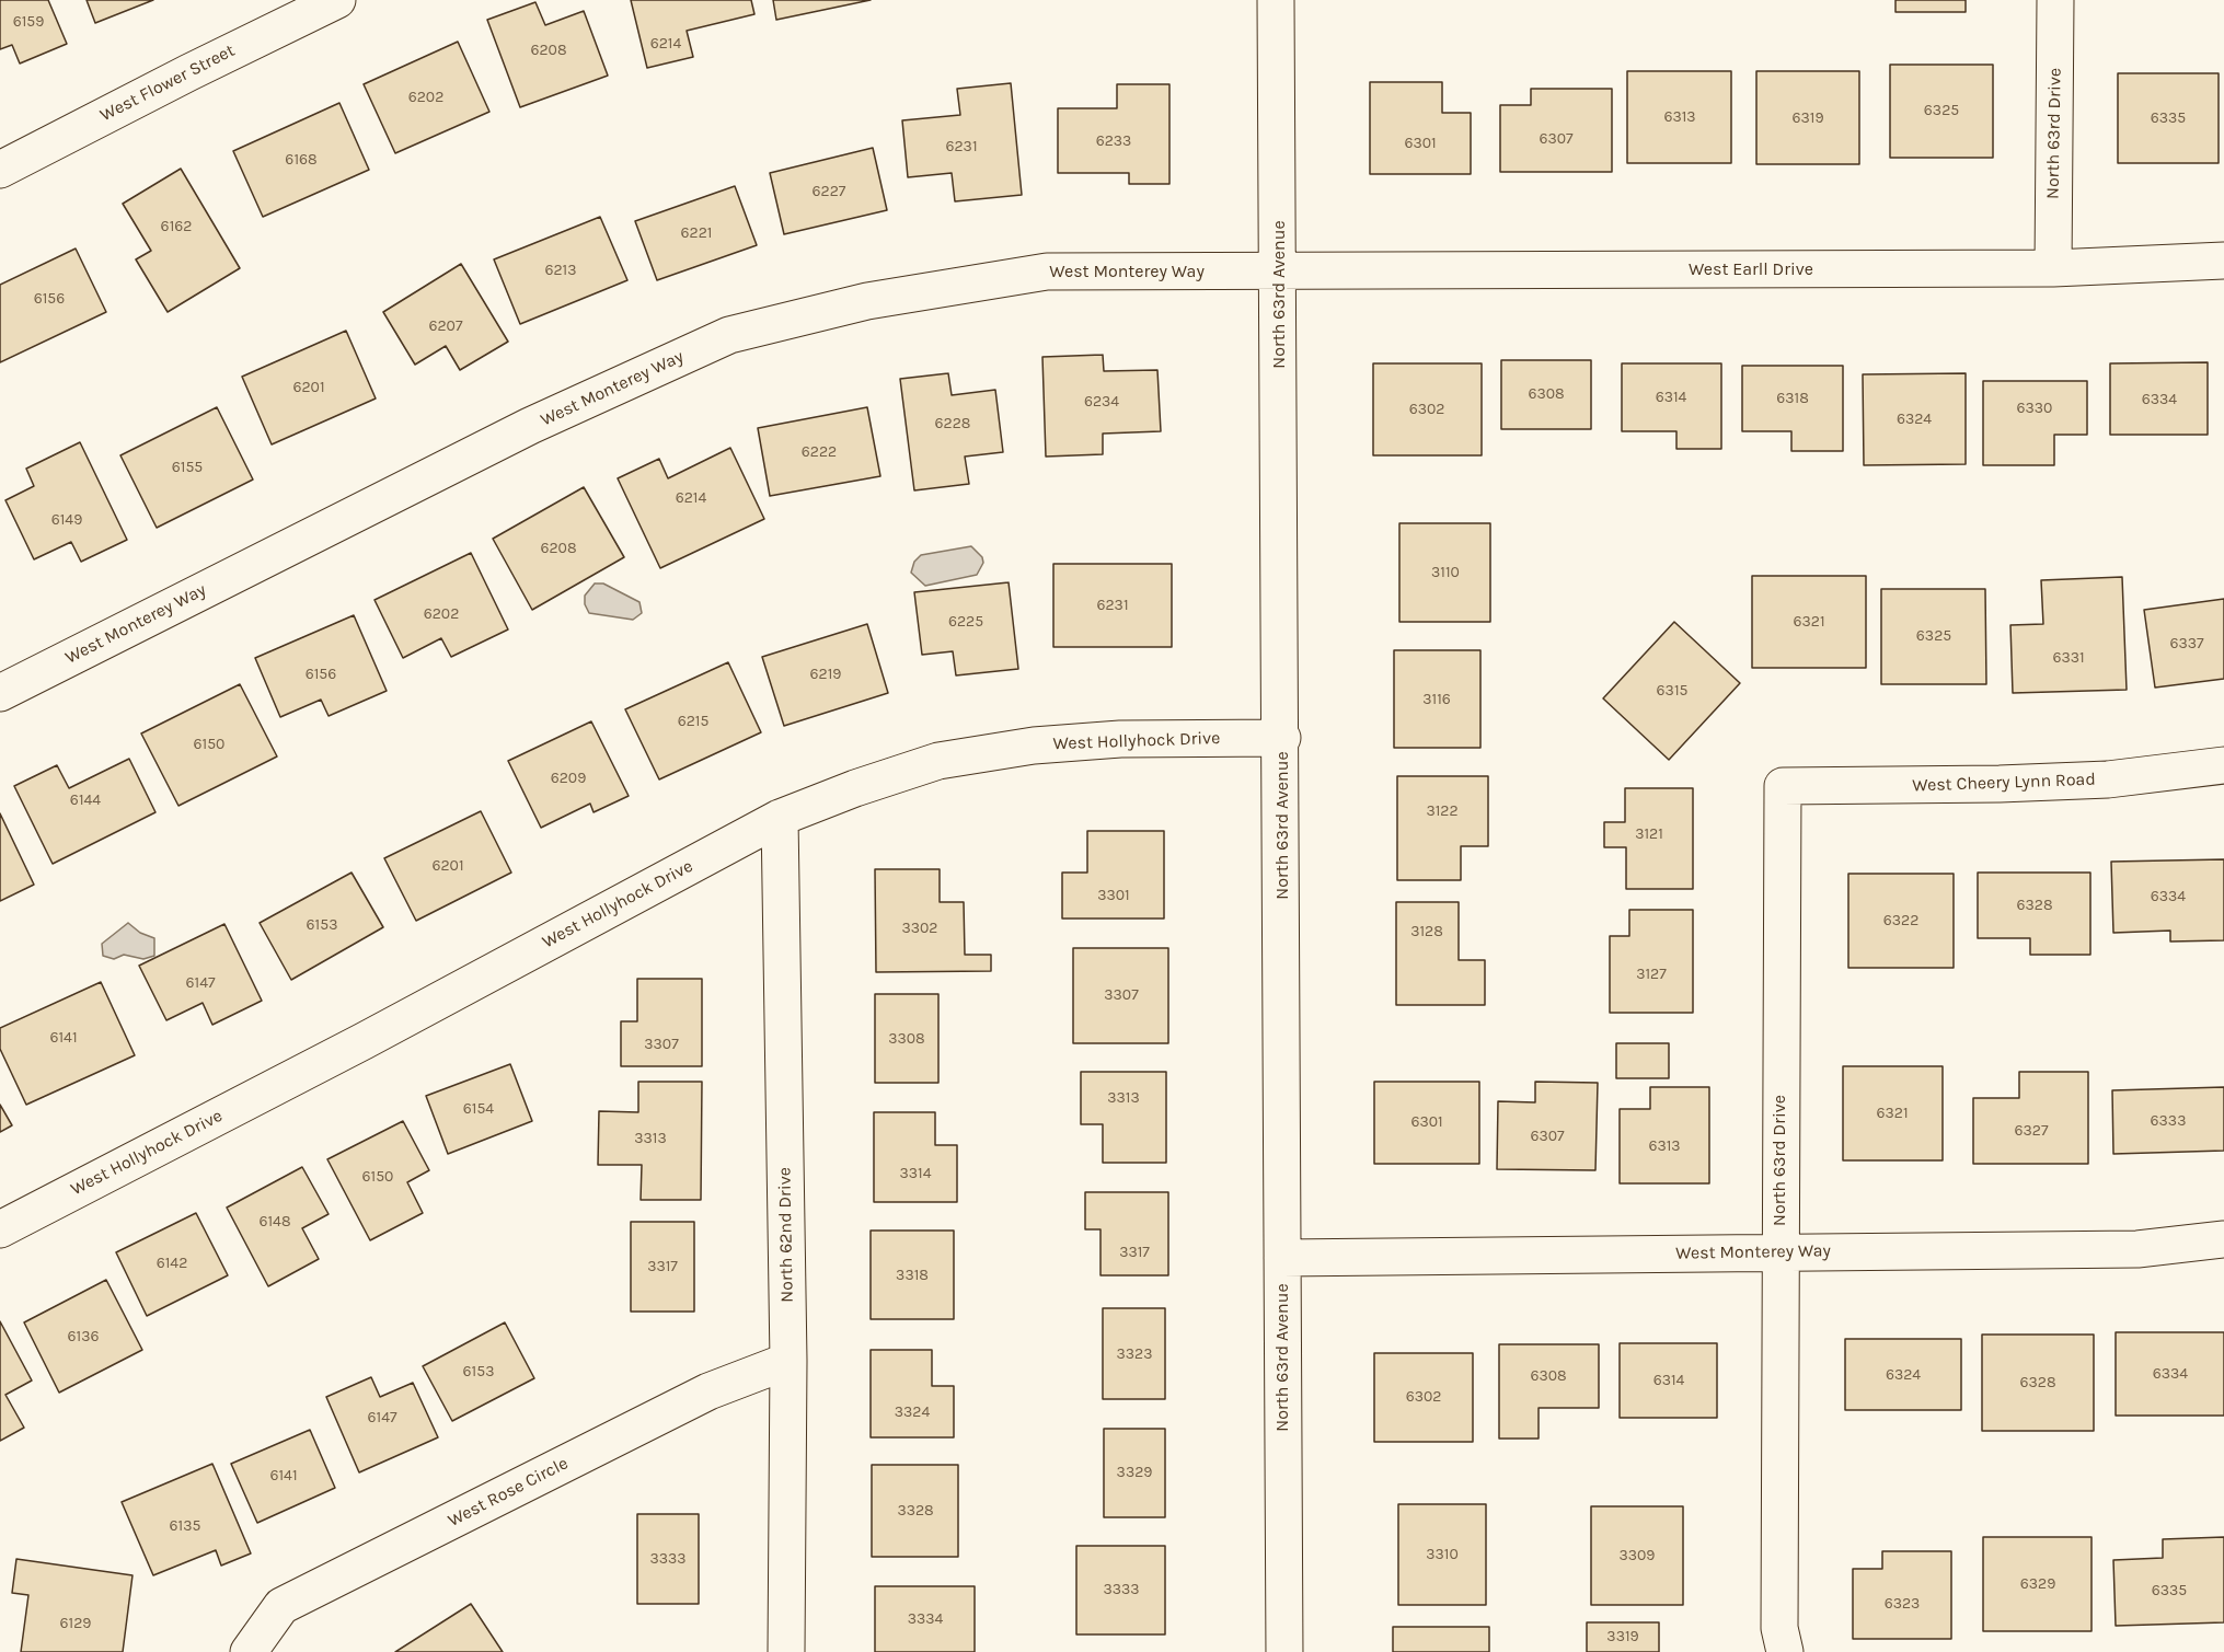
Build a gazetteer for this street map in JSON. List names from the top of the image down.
{
  "streets": {
    "street": [
      "West Flower Street",
      "North 63rd Drive",
      "West Earll Drive",
      "West Monterey Way",
      "North 63rd Avenue",
      "West Hollyhock Drive",
      "West Cheery Lynn Road",
      "North 62nd Drive",
      "West Rose Circle"
    ]
  },
  "crossings": [
    ["North 63rd Drive", "West Earll Drive"],
    ["North 63rd Drive", "West Monterey Way"],
    ["North 63rd Drive", "West Cheery Lynn Road"],
    ["West Earll Drive", "West Monterey Way"],
    ["West Earll Drive", "North 63rd Avenue"],
    ["West Monterey Way", "North 63rd Avenue"],
    ["North 63rd Avenue", "West Hollyhock Drive"],
    ["West Hollyhock Drive", "North 62nd Drive"],
    ["North 62nd Drive", "West Rose Circle"]
  ],
  "house_numbers": [
    "6159",
    "6214",
    "6208",
    "6202",
    "6325",
    "6313",
    "6319",
    "6335",
    "6307",
    "6233",
    "6301",
    "6231",
    "6168",
    "6227",
    "6162",
    "6221",
    "6213",
    "6156",
    "6207",
    "6201",
    "6308",
    "6314",
    "6318",
    "6334",
    "6234",
    "6330",
    "6302",
    "6324",
    "6228",
    "6222",
    "6155",
    "6214",
    "6149",
    "6208",
    "3110",
    "6231",
    "6202",
    "6225",
    "6321",
    "6325",
    "6337",
    "6331",
    "6156",
    "6219",
    "6315",
    "3116",
    "6215",
    "6150",
    "6209",
    "6144",
    "3122",
    "3121",
    "6201",
    "3301",
    "6334",
    "6328",
    "6322",
    "6153",
    "3302",
    "3128",
    "3127",
    "6147",
    "3307",
    "6141",
    "3308",
    "3307",
    "3313",
    "6154",
    "6321",
    "6333",
    "6301",
    "6327",
    "6307",
    "3313",
    "6313",
    "3314",
    "6150",
    "6148",
    "3317",
    "6142",
    "3317",
    "3318",
    "6136",
    "3323",
    "6153",
    "6334",
    "6324",
    "6308",
    "6314",
    "6328",
    "6302",
    "3324",
    "6147",
    "3329",
    "6141",
    "3328",
    "6135",
    "3310",
    "3309",
    "3333",
    "6329",
    "3333",
    "6335",
    "6323",
    "3334",
    "6129",
    "3319"
  ]
}
